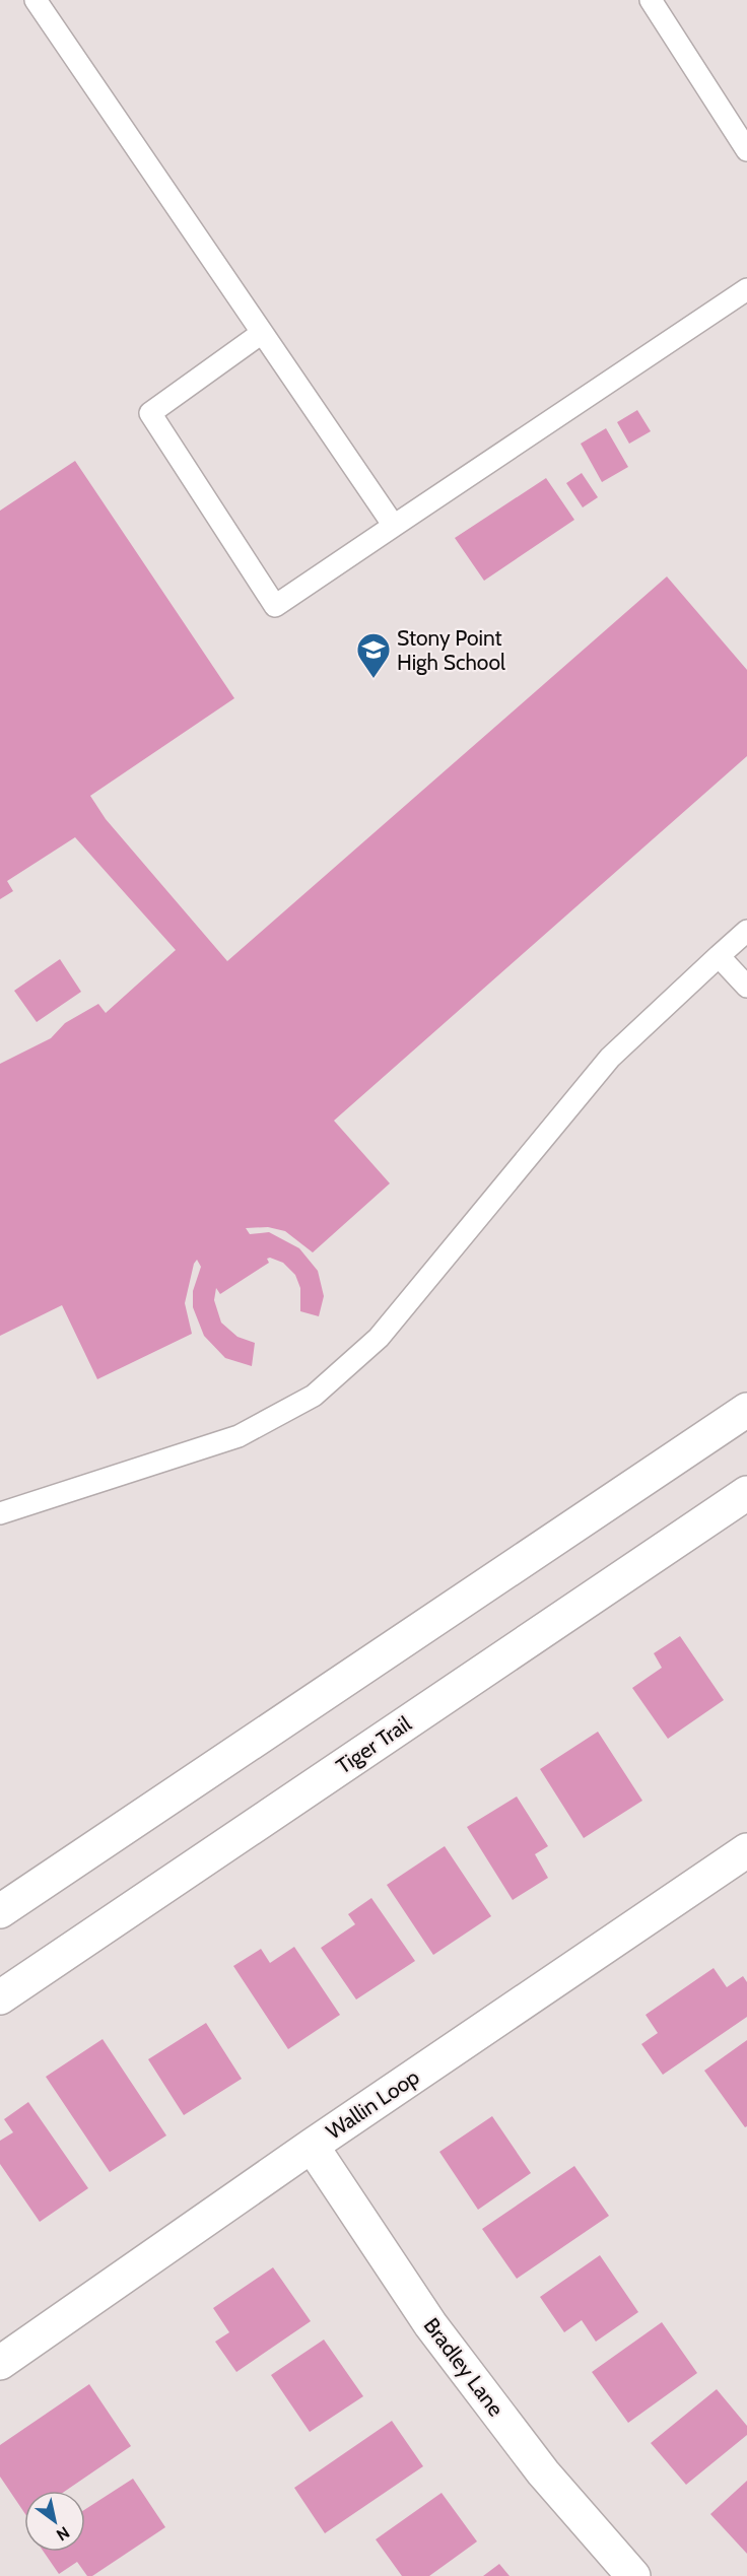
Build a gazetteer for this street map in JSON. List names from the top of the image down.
{
  "streets": {
    "street": ["Tiger Trail", "Wallin Loop", "Bradley Lane"]
  },
  "crossings": [
    ["Wallin Loop", "Bradley Lane"]
  ],
  "places": {
    "school or university": ["Stony Point High School"]
  },
  "north": "bottom right"
}
